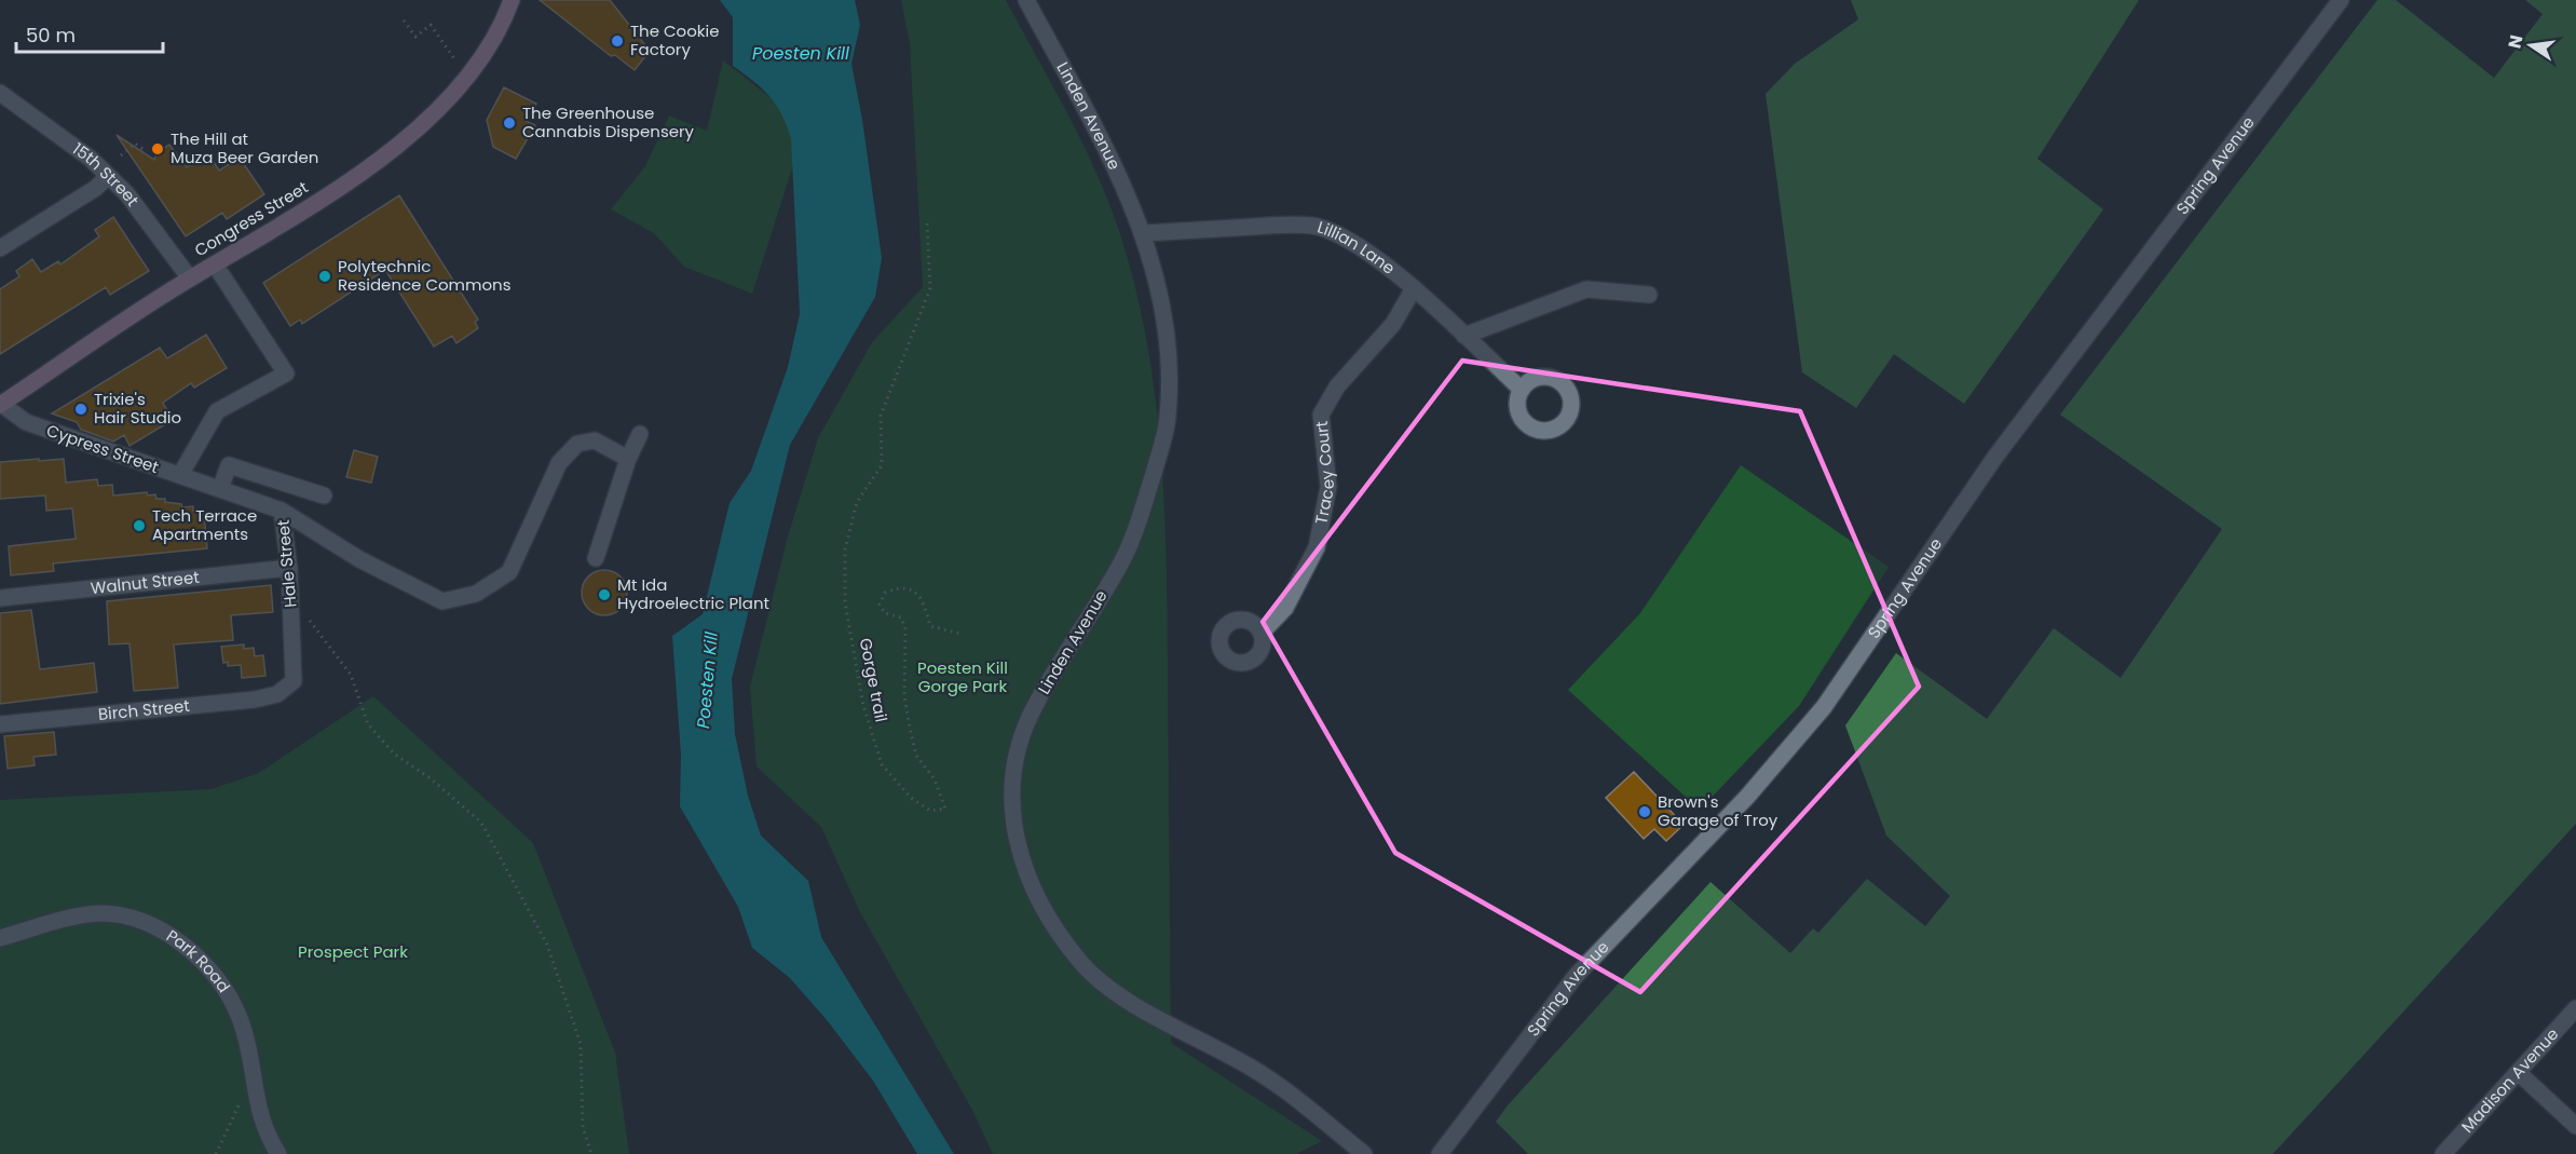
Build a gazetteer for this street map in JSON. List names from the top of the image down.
{
  "streets": {
    "main road": ["Congress Street"],
    "street": [
      "Linden Avenue",
      "Spring Avenue",
      "15th Street",
      "Lillian Lane",
      "Cypress Street",
      "Tracey Court",
      "Hale Street",
      "Walnut Street",
      "Birch Street",
      "Park Road",
      "Madison Avenue"
    ],
    "path": ["Gorge trail"]
  },
  "crossings": [
    ["Linden Avenue", "Lillian Lane"],
    ["15th Street", "Congress Street"],
    ["Congress Street", "Cypress Street"],
    ["Lillian Lane", "Tracey Court"],
    ["Cypress Street", "Hale Street"],
    ["Hale Street", "Walnut Street"],
    ["Hale Street", "Birch Street"]
  ],
  "water": ["Poesten Kill"],
  "parks": ["Poesten Kill Gorge Park", "Prospect Park"],
  "places": [
    "The Cookie Factory",
    "The Greenhouse Cannabis Dispensery",
    "The Hill at Muza Beer Garden",
    "Polytechnic Residence Commons",
    "Trixie's Hair Studio",
    "Tech Terrace Apartments",
    "Mt Ida Hydroelectric Plant",
    "Brown's Garage of Troy"
  ],
  "scale_bar": "50 m",
  "north": "left"
}
